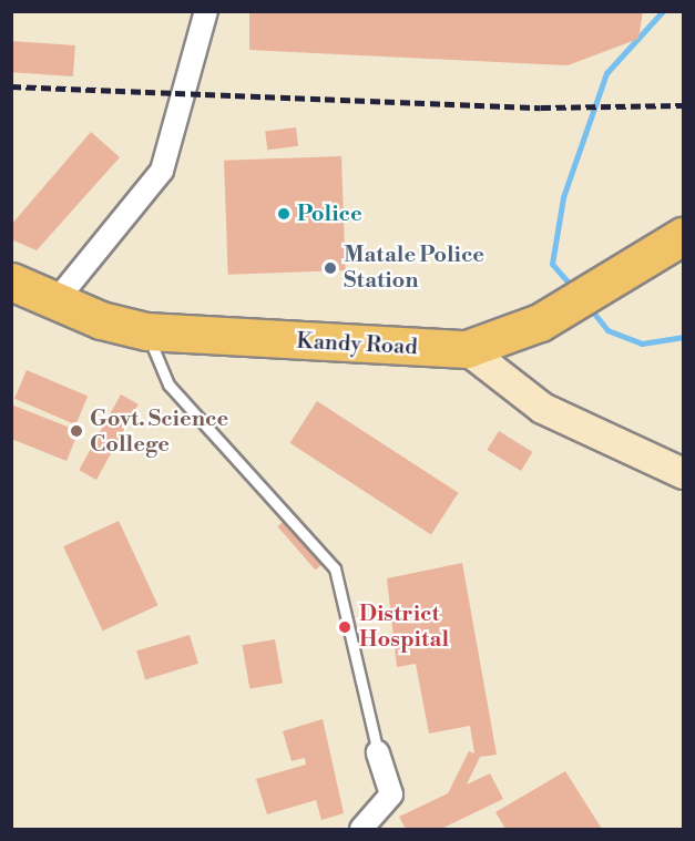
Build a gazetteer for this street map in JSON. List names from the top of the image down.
{
  "streets": {
    "highway": ["Kandy Road"]
  },
  "places": [
    "Police",
    "Matale Police Station",
    "Govt. Science College",
    "District Hospital"
  ]
}
